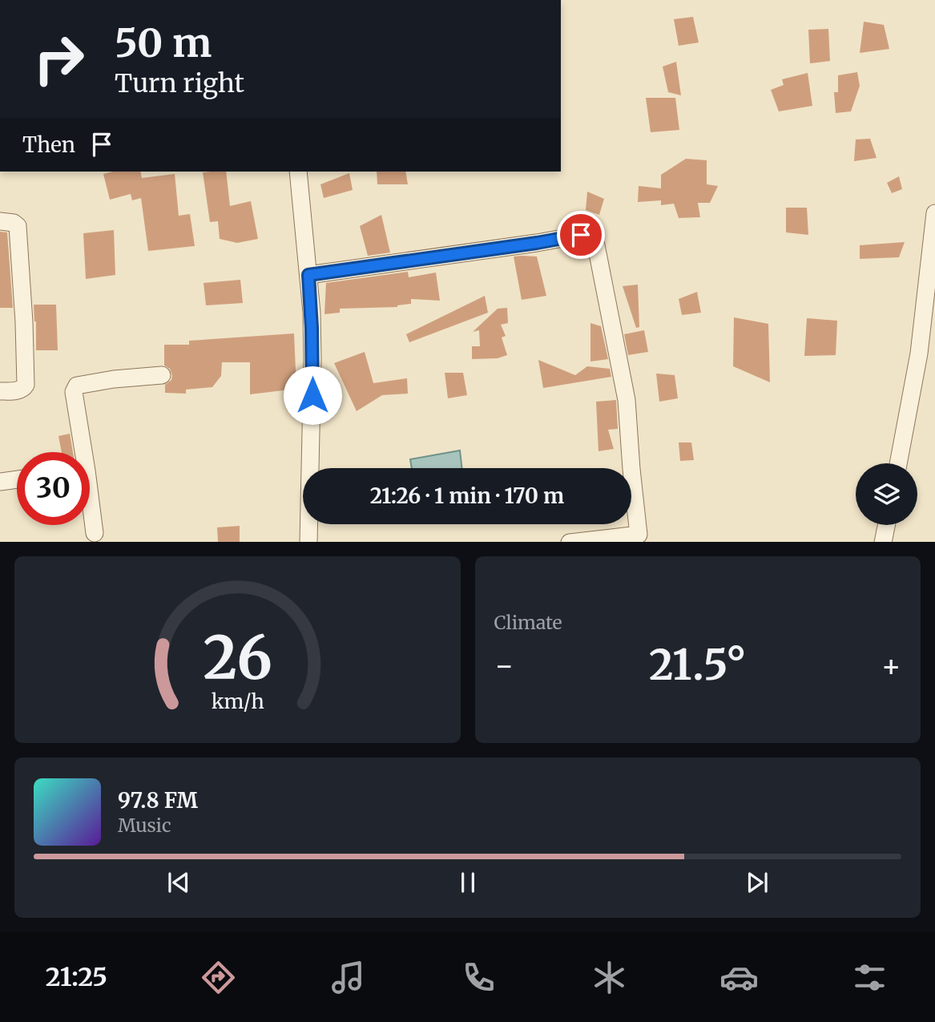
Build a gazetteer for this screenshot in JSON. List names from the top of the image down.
{
  "page": {
    "turn": ["50 m", "Turn right"],
    "then": "Then",
    "limit": "30",
    "trip": "21:26 · 1 min · 170 m",
    "tile": "Climate",
    "heat": ["−", "21.5°", "+"],
    "song": ["97.8 FM", "Music"],
    "tabs": "21:25",
    "gauge": ["26", "km/h"]
  }
}
